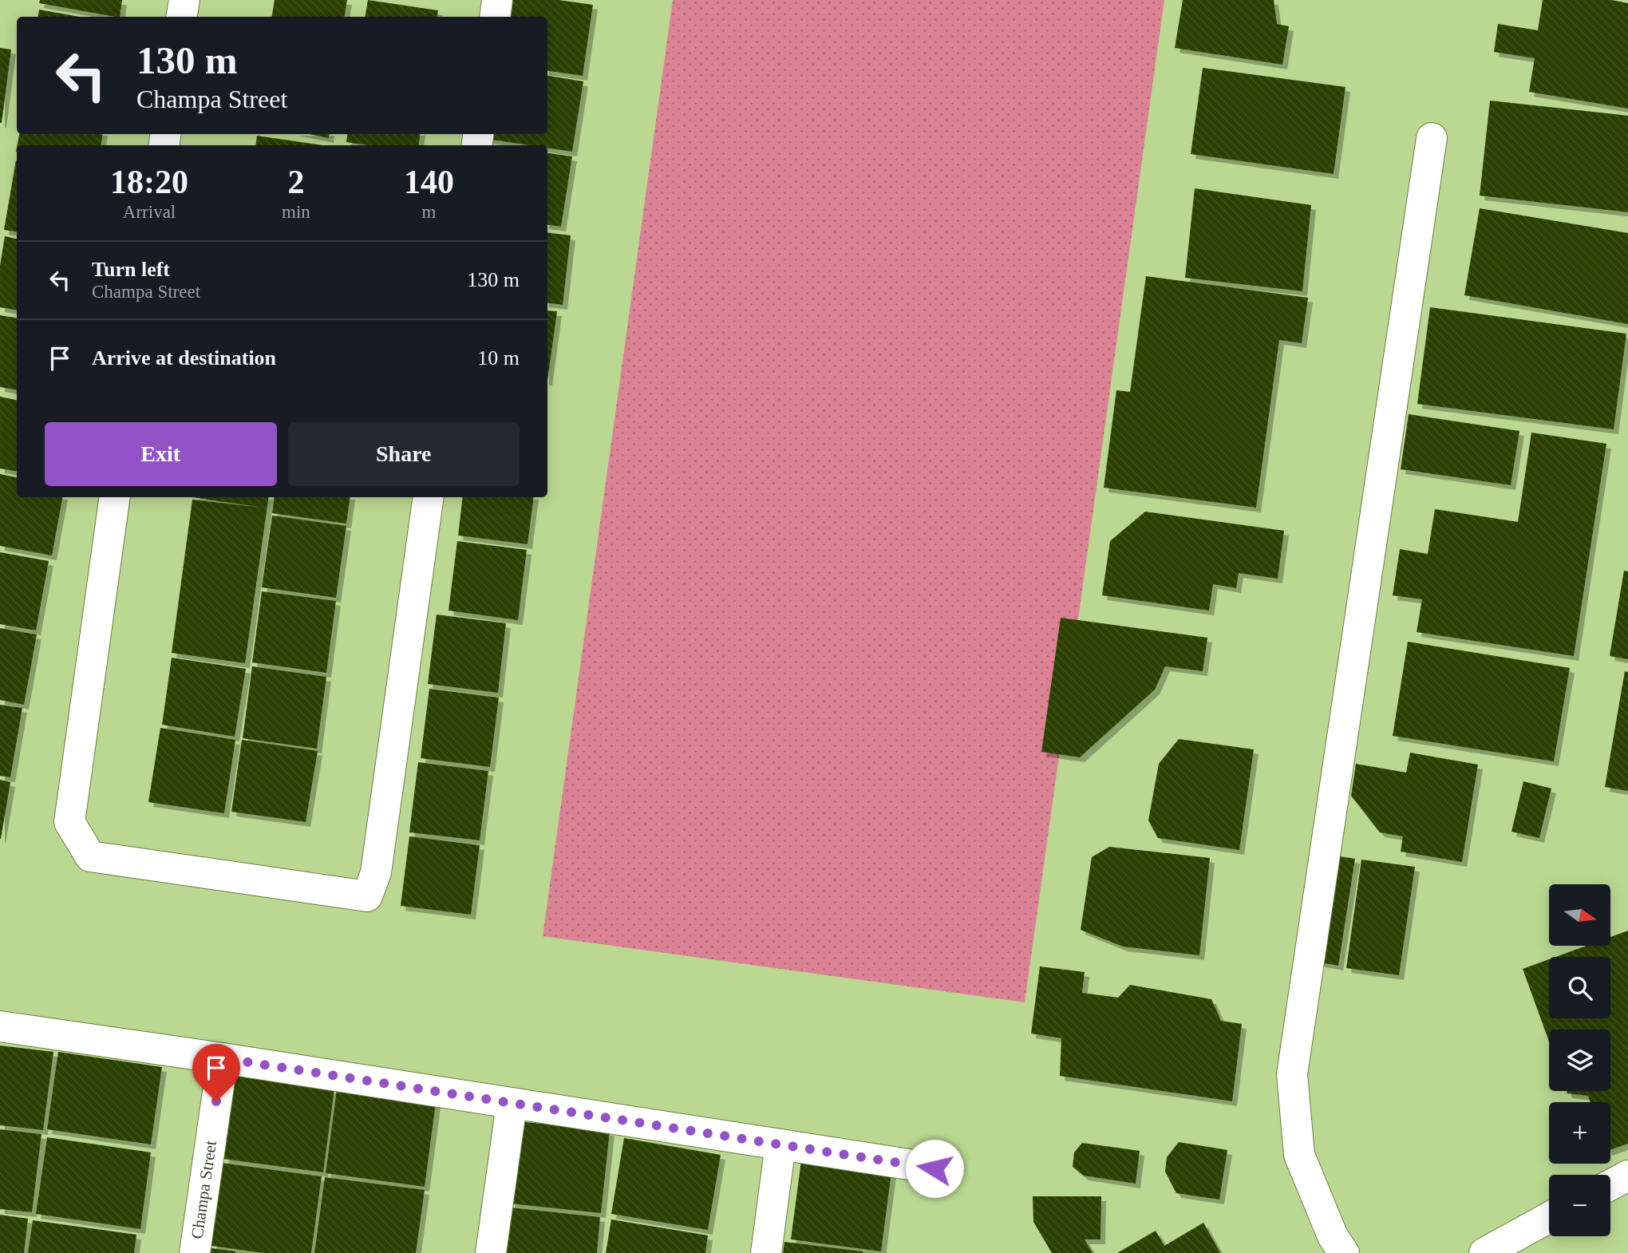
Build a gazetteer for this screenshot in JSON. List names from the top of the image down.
{
  "streets": {
    "street": ["Champa Street"]
  },
  "north": "right",
  "page": {
    "turn": ["130 m", "Champa Street"],
    "eta": [
      "18:20",
      "Arrival",
      "2",
      "min",
      "140",
      "m"
    ],
    "list": [
      {
        "name": "Turn left",
        "note": "Champa Street",
        "value": "130 m"
      },
      {
        "name": "Arrive at destination",
        "value": "10 m"
      }
    ],
    "buttons": ["Exit", "Share"],
    "map_buttons": ["+", "−"]
  }
}
